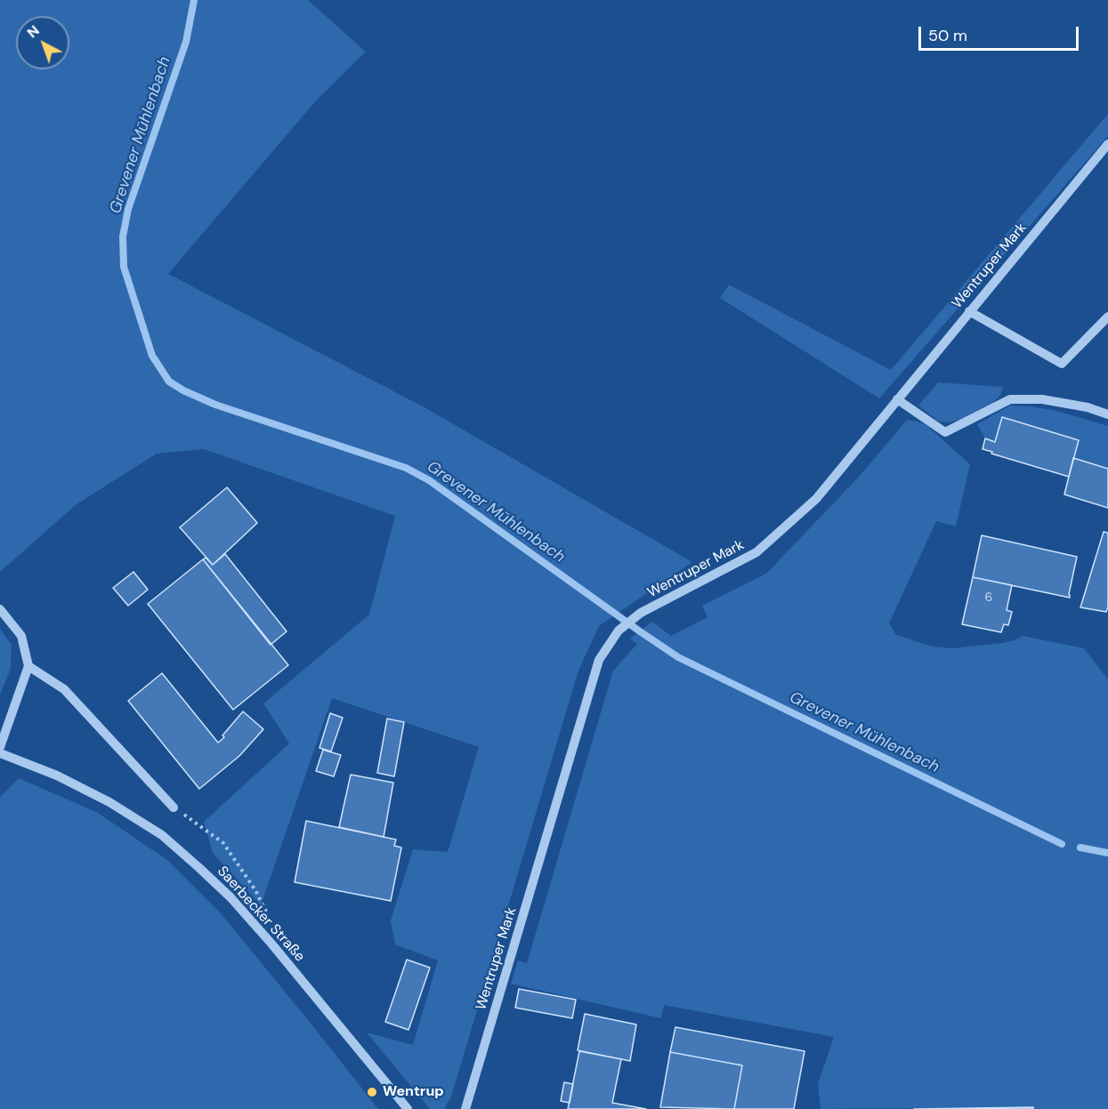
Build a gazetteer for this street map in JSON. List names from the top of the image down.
{
  "streets": {
    "street": ["Wentruper Mark", "Saerbecker Straße"]
  },
  "water": ["Grevener Mühlenbach"],
  "places": ["Wentrup"],
  "house_numbers": ["6"],
  "scale_bar": "50 m",
  "north": "top left"
}
